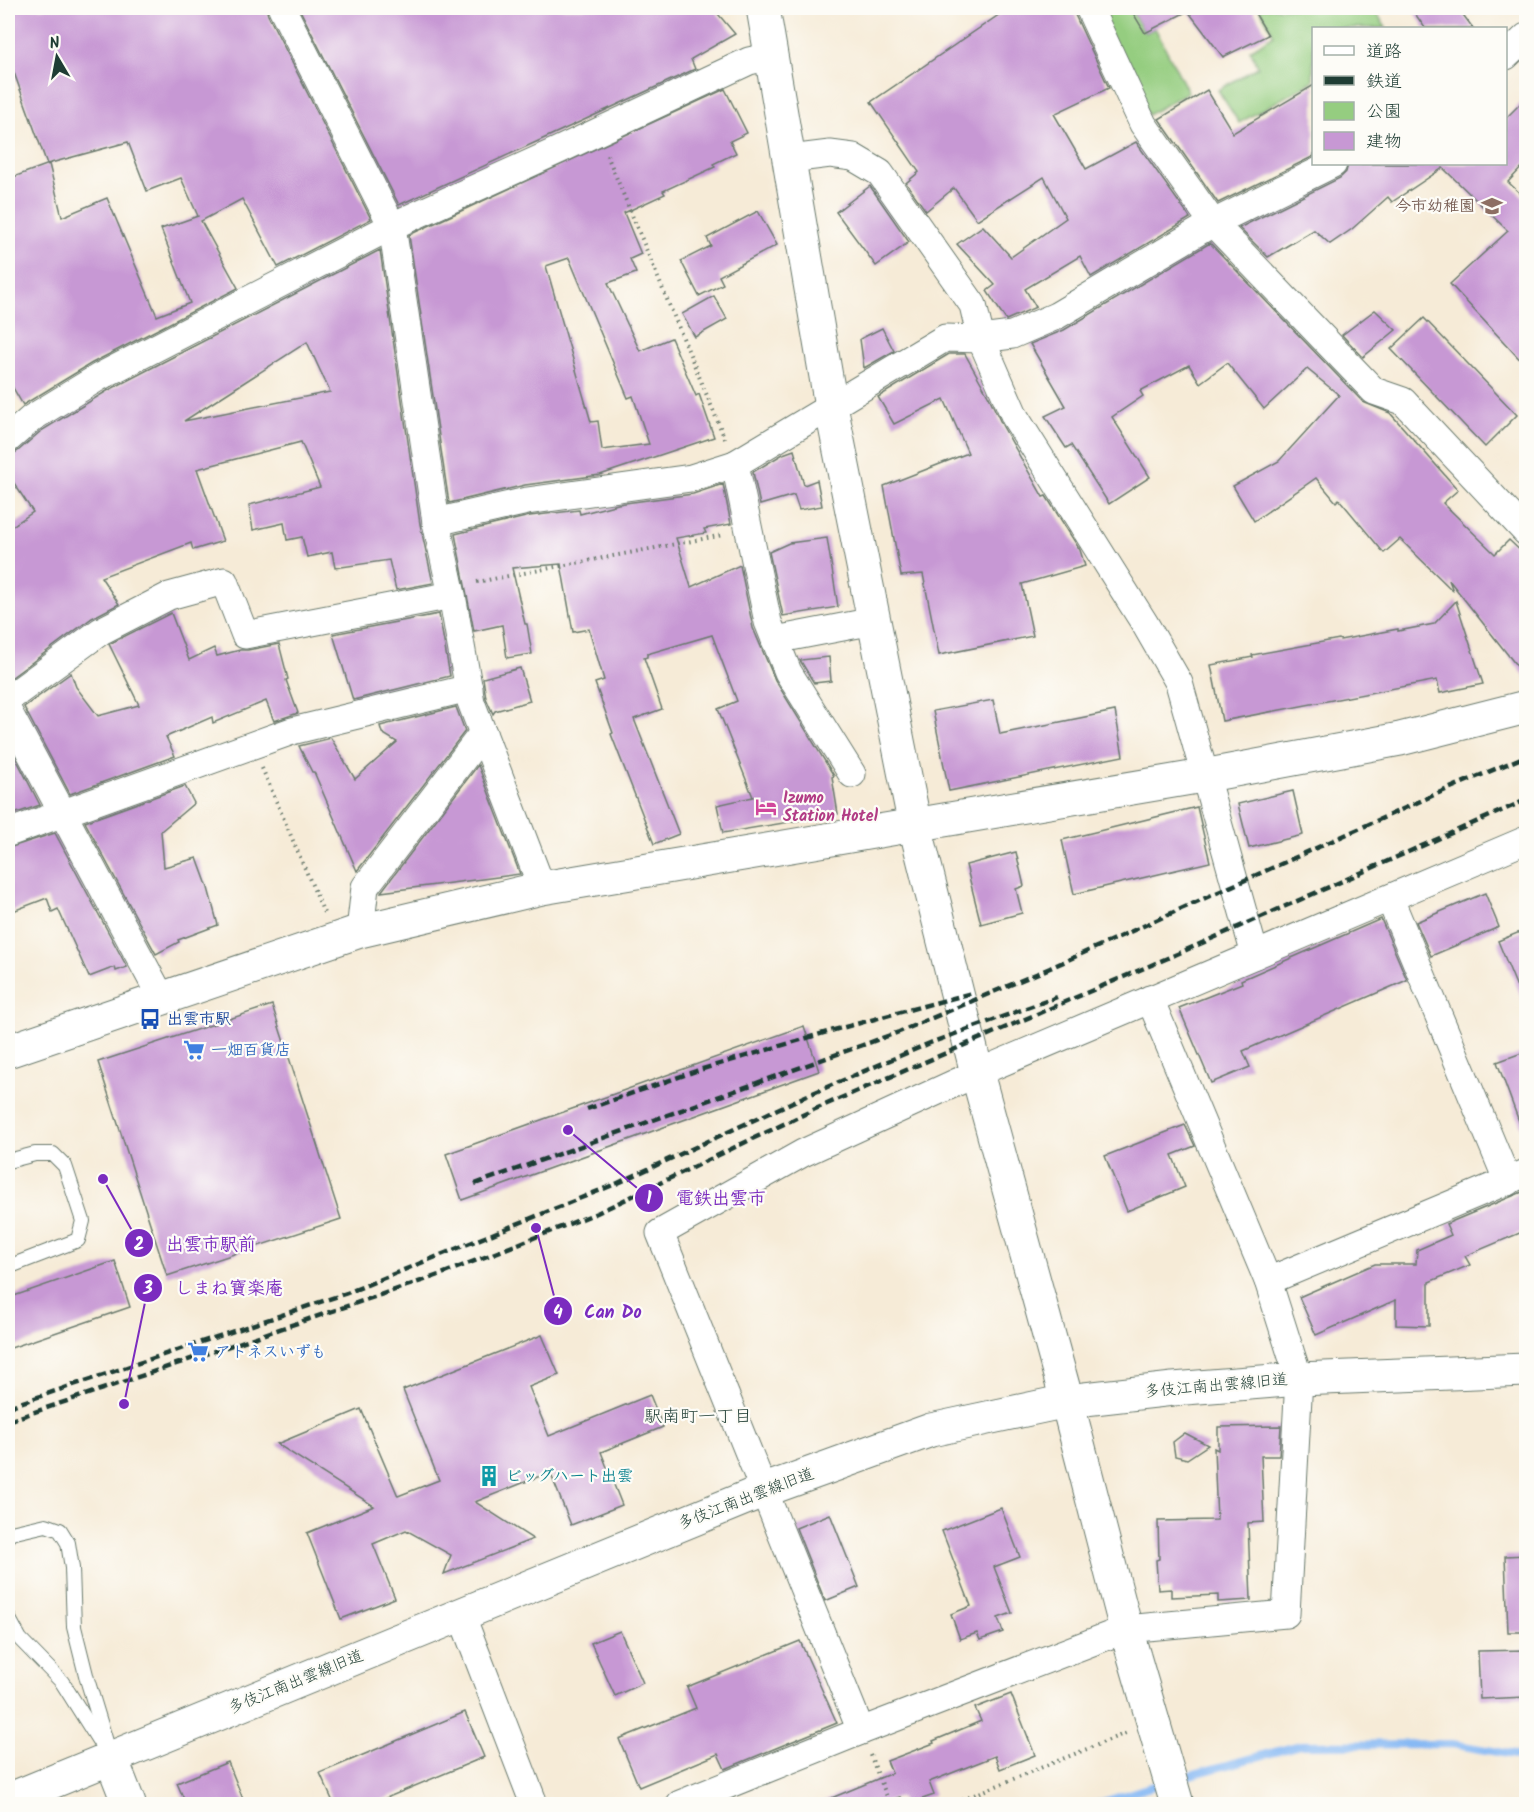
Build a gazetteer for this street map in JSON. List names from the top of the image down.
{
  "streets": {
    "street": ["多伎江南出雲線旧道"]
  },
  "districts": ["駅南町一丁目"],
  "places": {
    "school or university": ["今市幼稚園"],
    "hotel": ["Izumo Station Hotel"],
    "bus stop": ["出雲市駅"],
    "supermarket": ["一畑百貨店", "アトネスいずも"],
    "other": [
      "電鉄出雲市",
      "出雲市駅前",
      "Can Do",
      "しまね寶楽庵"
    ],
    "building": ["ビッグハート出雲"]
  },
  "legend": [
    "道路",
    "鉄道",
    "公園",
    "建物"
  ],
  "north": "top"
}
